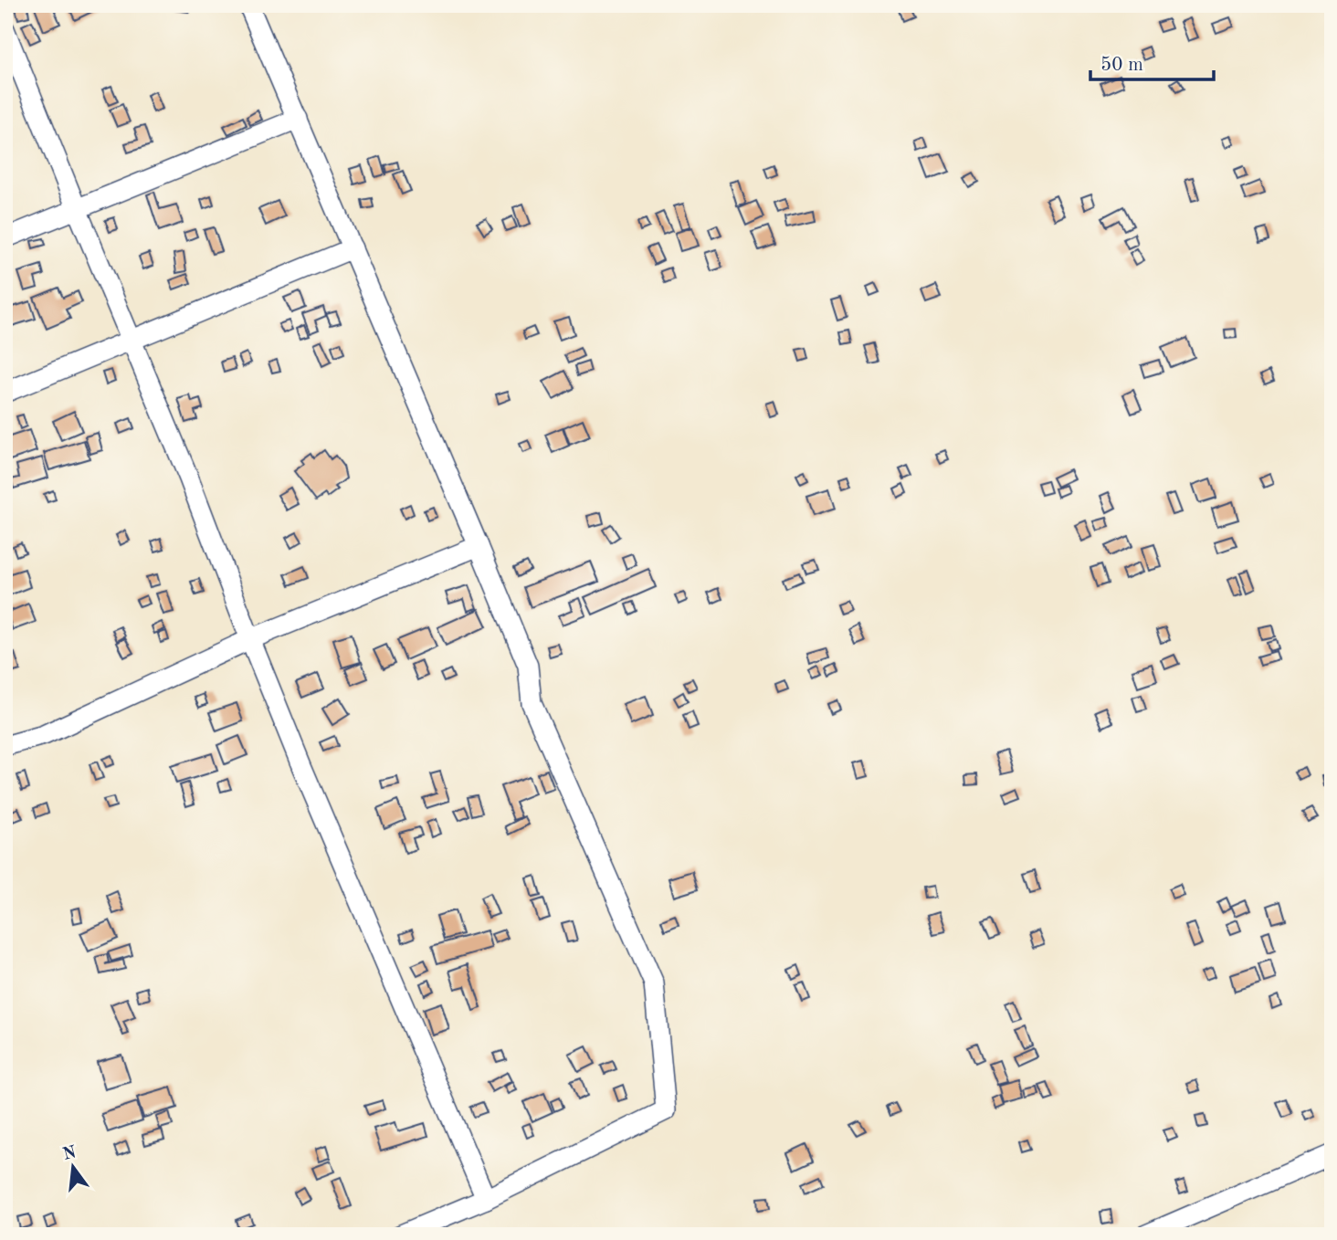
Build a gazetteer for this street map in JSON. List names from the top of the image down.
{
  "scale_bar": "50 m",
  "north": "top"
}
